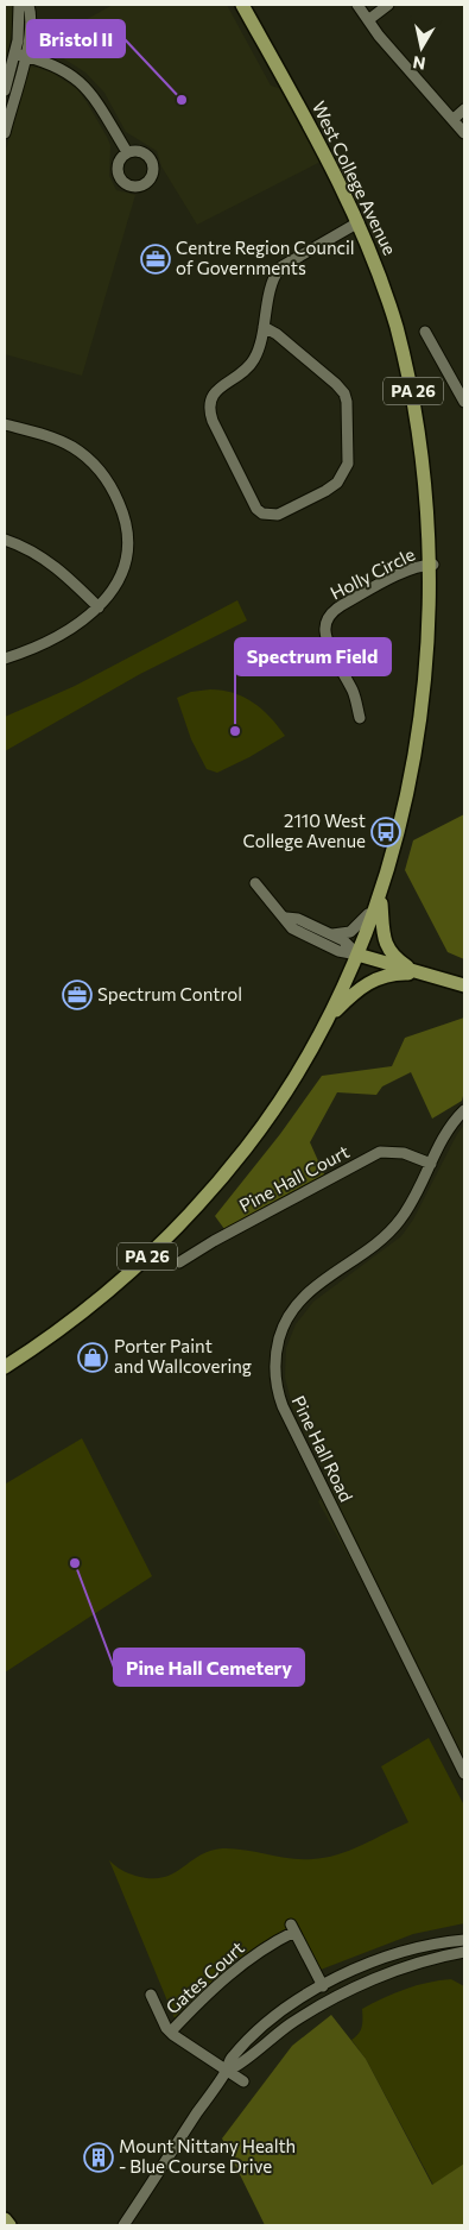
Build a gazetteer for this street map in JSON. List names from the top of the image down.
{
  "streets": {
    "main road": ["West College Avenue", "PA 26"],
    "street": [
      "Holly Circle",
      "Pine Hall Court",
      "Pine Hall Road",
      "Gates Court"
    ]
  },
  "crossings": [
    ["West College Avenue", "Holly Circle"],
    ["Pine Hall Court", "Pine Hall Road"]
  ],
  "places": {
    "other": ["Bristol II", "Spectrum Field", "Pine Hall Cemetery"],
    "office": ["Centre Region Council of Governments", "Spectrum Control"],
    "bus stop": ["2110 West College Avenue"],
    "shop": ["Porter Paint and Wallcovering"],
    "building": ["Mount Nittany Health - Blue Course Drive"]
  },
  "north": "bottom"
}
